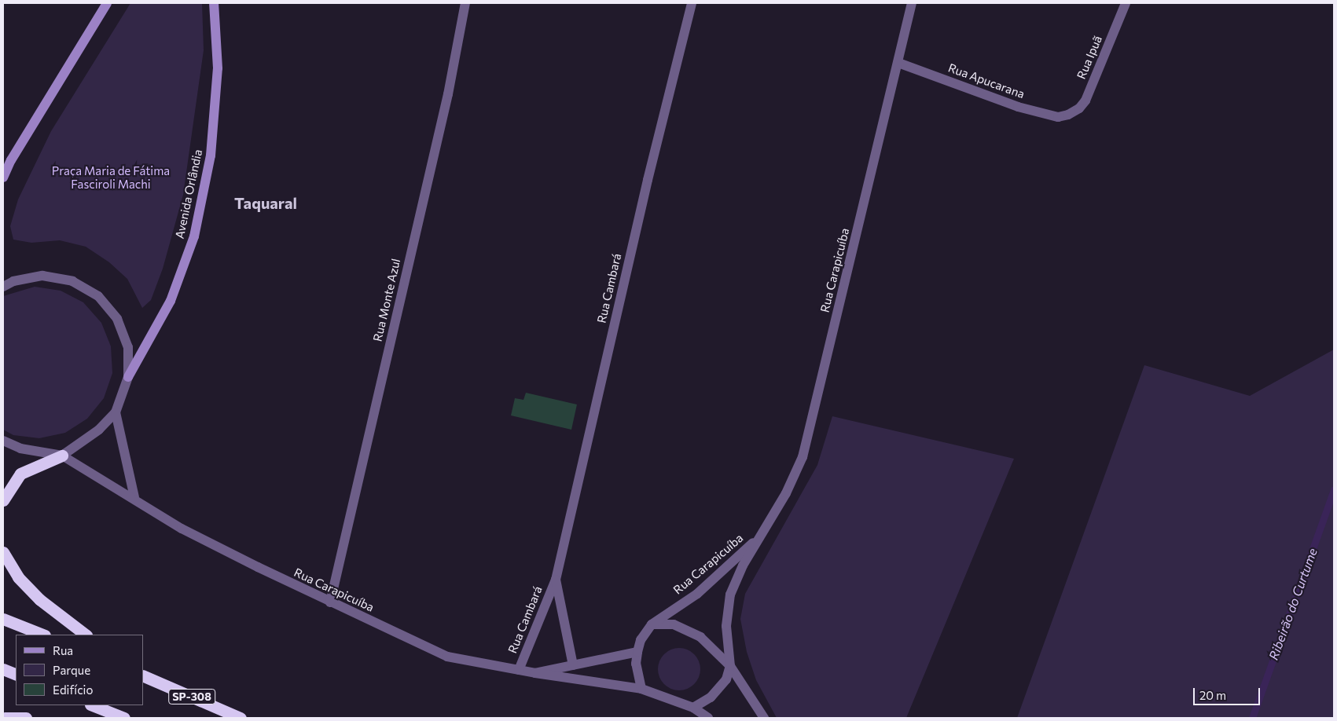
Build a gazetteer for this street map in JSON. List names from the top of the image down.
{
  "streets": {
    "highway": ["SP-308"],
    "street": [
      "Rua Ipuã",
      "Rua Apucarana",
      "Avenida Orlândia",
      "Rua Carapicuíba",
      "Rua Cambará",
      "Rua Monte Azul"
    ]
  },
  "crossings": [
    ["Rua Ipuã", "Rua Apucarana"],
    ["Rua Apucarana", "Rua Carapicuíba"],
    ["Rua Carapicuíba", "Rua Cambará"],
    ["Rua Carapicuíba", "Rua Monte Azul"]
  ],
  "districts": ["Taquaral"],
  "water": ["Ribeirão do Curtume"],
  "parks": ["Praça Maria de Fátima Fasciroli Machi"],
  "legend": ["Rua", "Parque", "Edifício"],
  "scale_bar": "20 m"
}
